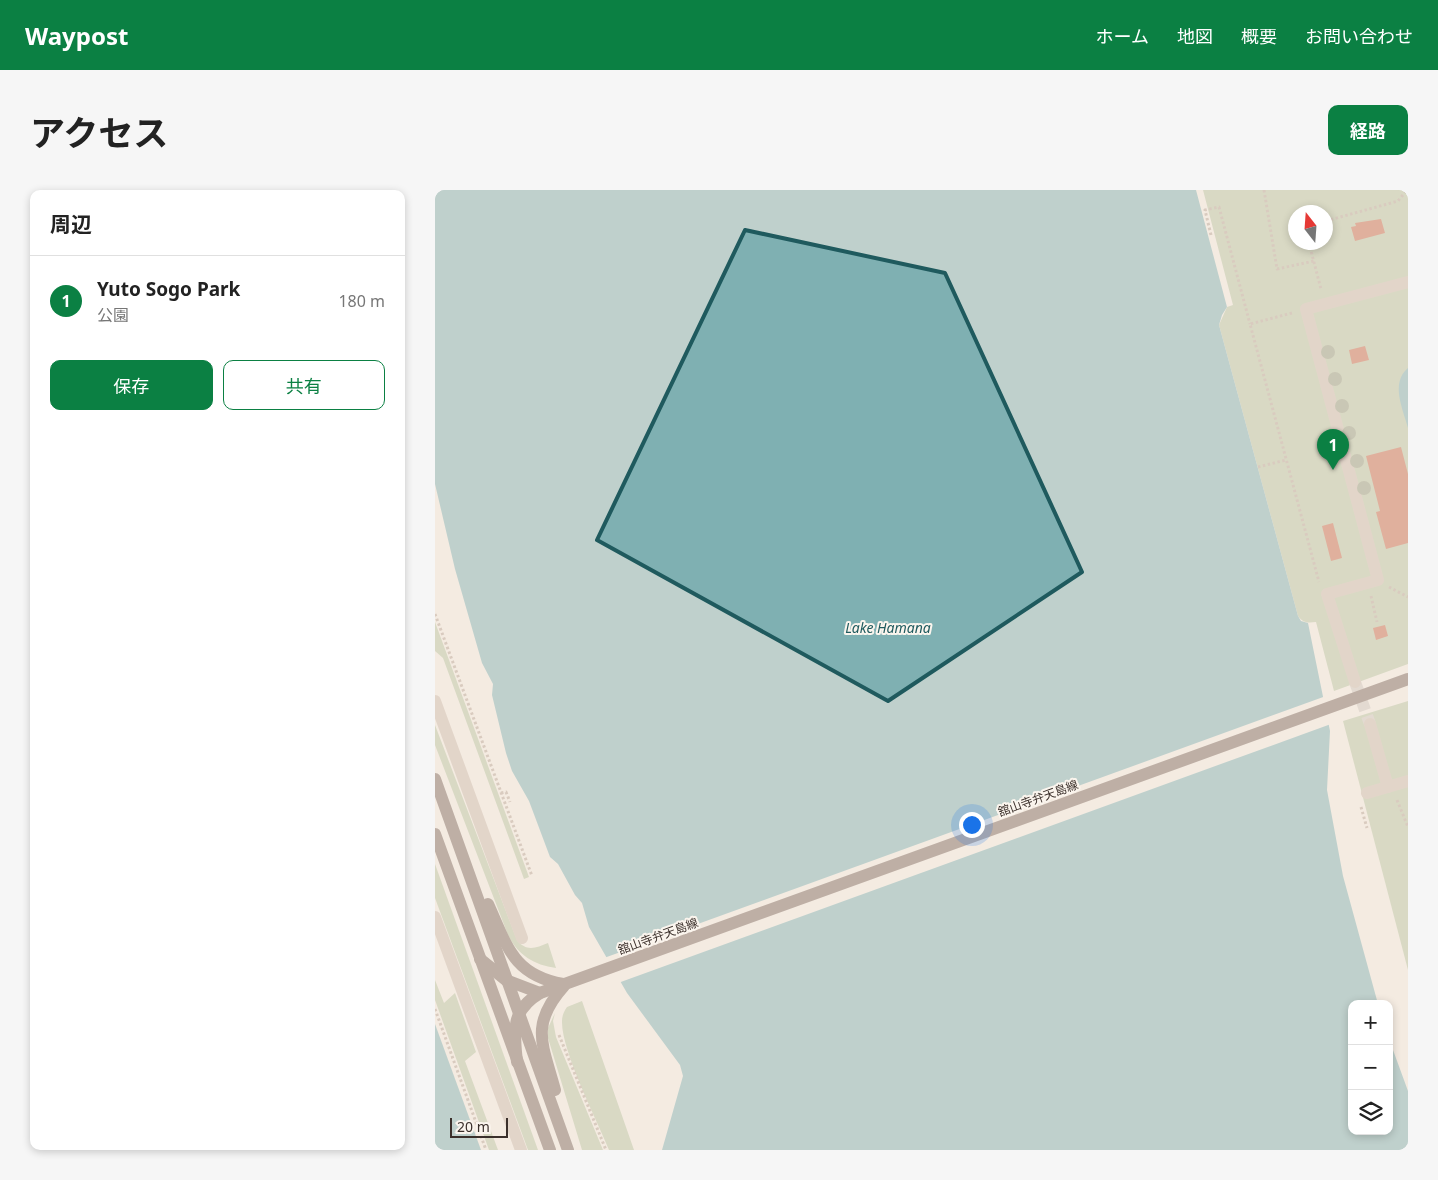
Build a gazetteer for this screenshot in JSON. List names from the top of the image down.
{
  "streets": {
    "main road": ["舘山寺弁天島線"]
  },
  "water": ["Lake Hamana"],
  "scale_bar": "20 m",
  "north": "top",
  "page": {
    "header": "Waypost",
    "nav": [
      "ホーム",
      "地図",
      "概要",
      "お問い合わせ"
    ],
    "title": "アクセス",
    "buttons": [
      "経路",
      ["保存", "共有"]
    ],
    "heading": "周辺",
    "list": [
      {
        "mark": "1",
        "name": "Yuto Sogo Park",
        "note": "公園",
        "value": "180 m"
      }
    ],
    "pins": "1",
    "map_buttons": ["+", "−"],
    "scale": "20 m"
  }
}
